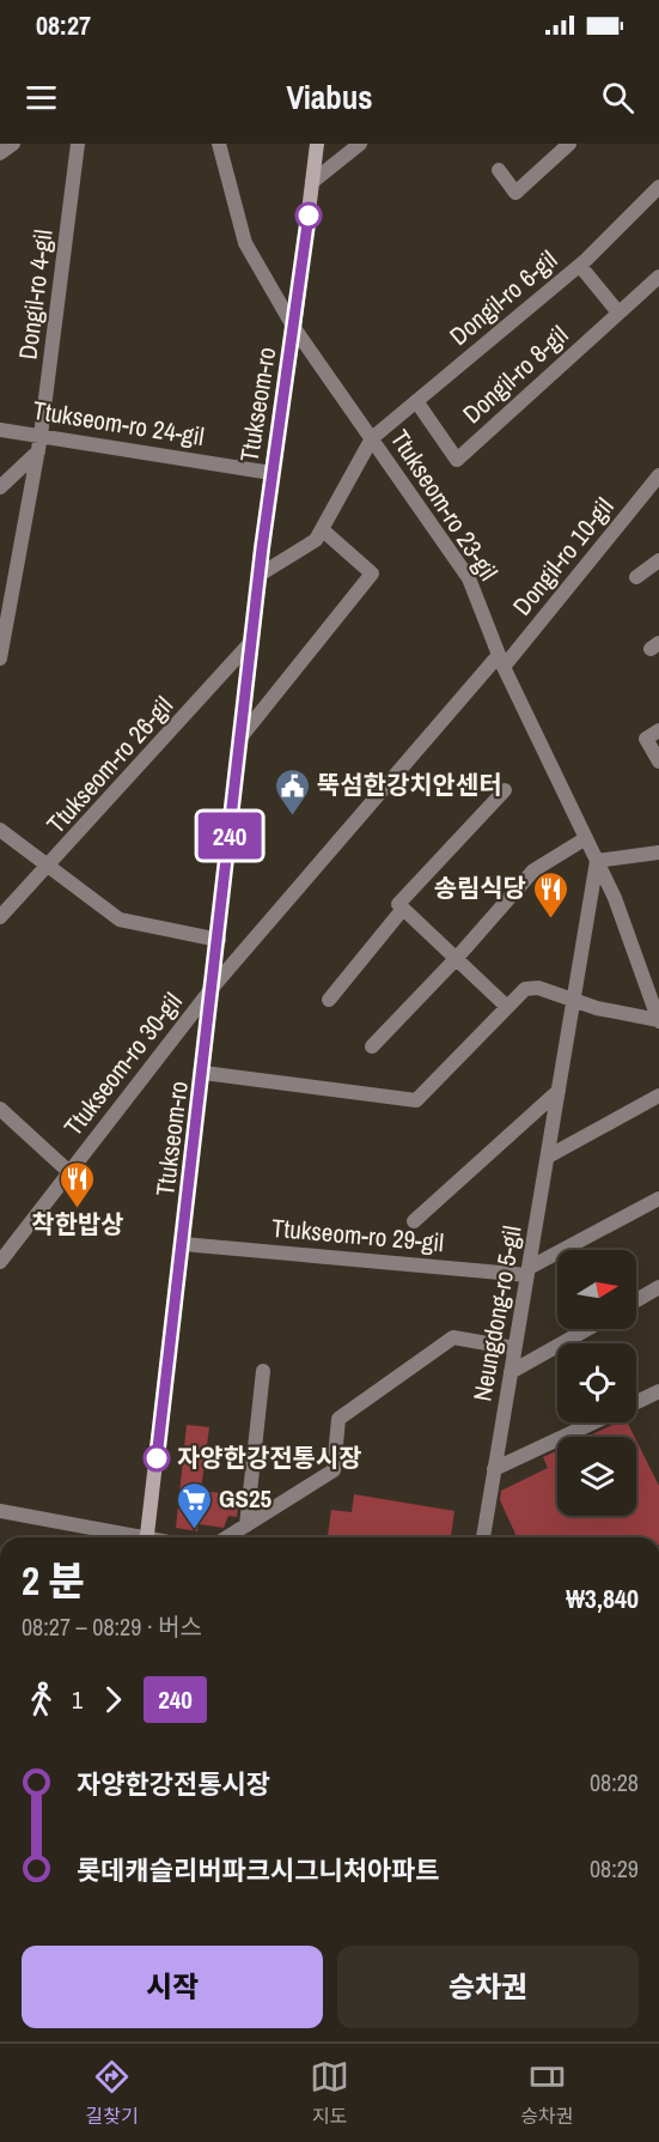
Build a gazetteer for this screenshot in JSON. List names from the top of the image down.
{
  "streets": {
    "main road": ["Ttukseom-ro"],
    "street": [
      "Dongil-ro 4-gil",
      "Dongil-ro 6-gil",
      "Dongil-ro 8-gil",
      "Ttukseom-ro 24-gil",
      "Ttukseom-ro 23-gil",
      "Dongil-ro 10-gil",
      "Ttukseom-ro 26-gil",
      "Ttukseom-ro 30-gil",
      "Ttukseom-ro 29-gil",
      "Neungdong-ro 5-gil"
    ]
  },
  "crossings": [
    ["Dongil-ro 4-gil", "Ttukseom-ro 24-gil"],
    ["Dongil-ro 6-gil", "Dongil-ro 8-gil"],
    ["Dongil-ro 6-gil", "Ttukseom-ro 23-gil"],
    ["Ttukseom-ro", "Ttukseom-ro 24-gil"],
    ["Ttukseom-ro", "Ttukseom-ro 23-gil"],
    ["Ttukseom-ro", "Dongil-ro 10-gil"],
    ["Ttukseom-ro", "Ttukseom-ro 26-gil"],
    ["Ttukseom-ro", "Ttukseom-ro 30-gil"],
    ["Ttukseom-ro", "Ttukseom-ro 29-gil"],
    ["Ttukseom-ro 23-gil", "Dongil-ro 10-gil"],
    ["Ttukseom-ro 23-gil", "Neungdong-ro 5-gil"],
    ["Dongil-ro 10-gil", "Ttukseom-ro 30-gil"],
    ["Ttukseom-ro 29-gil", "Neungdong-ro 5-gil"]
  ],
  "places": {
    "public building": ["뚝섬한강치안센터"],
    "restaurant": ["송림식당", "착한밥상"],
    "other": ["자양한강전통시장"],
    "supermarket": ["GS25"]
  },
  "lines": ["bus line 240"],
  "north": "right",
  "page": {
    "status": "08:27",
    "header": "Viabus",
    "on_map": "240",
    "heading": ["2 분", "08:27 – 08:29 · 버스", "₩3,840"],
    "legs": ["1", "240"],
    "list": [
      {
        "name": "자양한강전통시장",
        "value": "08:28"
      },
      {
        "name": "롯데캐슬리버파크시그니처아파트",
        "value": "08:29"
      }
    ],
    "buttons": ["시작", "승차권"],
    "tabs": ["길찾기", "지도", "승차권"]
  }
}
